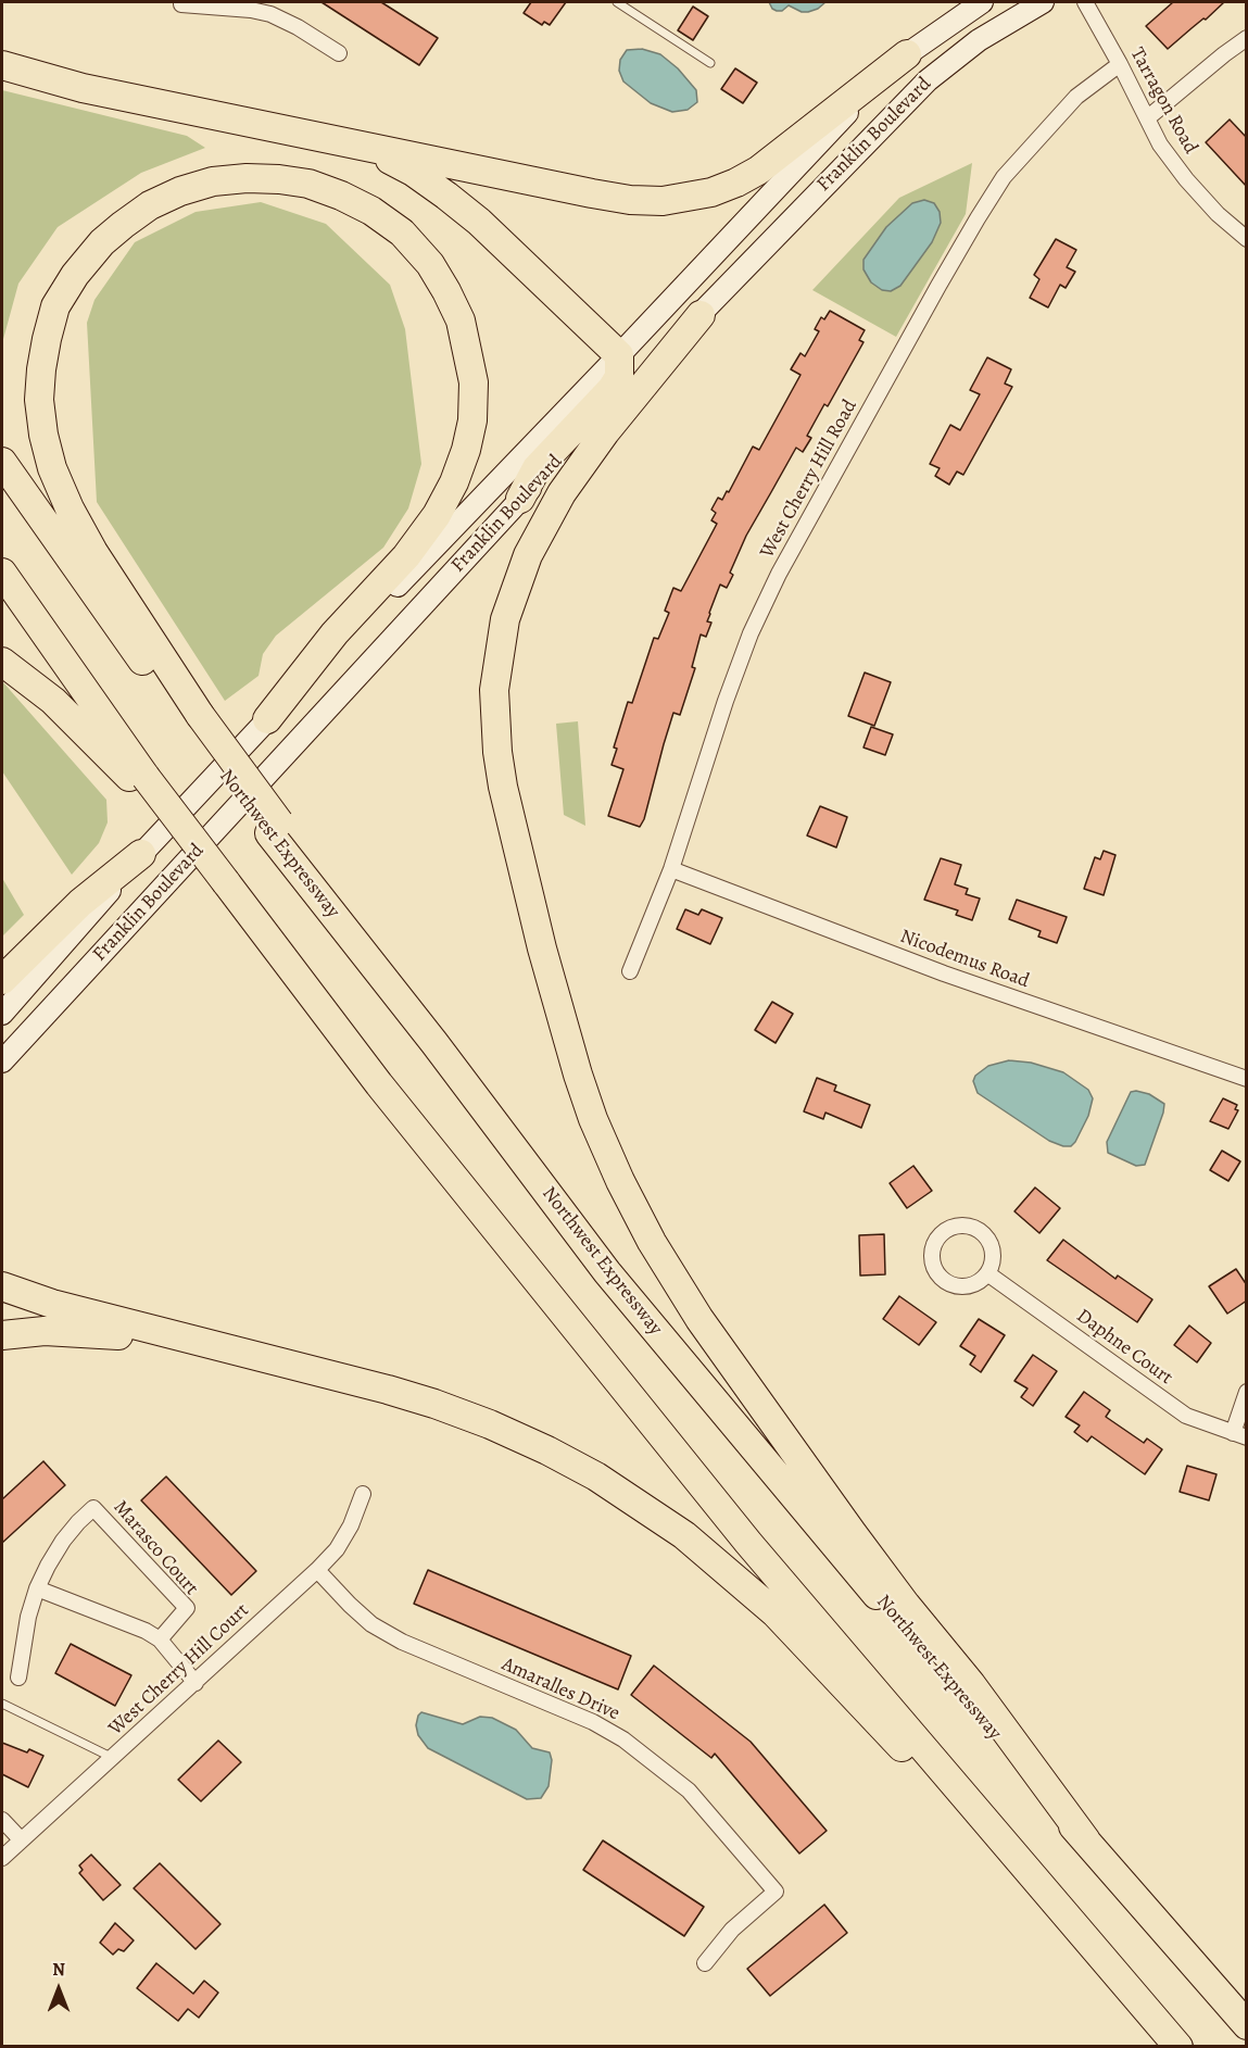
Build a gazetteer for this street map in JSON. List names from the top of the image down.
{
  "streets": {
    "highway": ["Northwest Expressway"],
    "main road": ["Franklin Boulevard"],
    "street": [
      "Tarragon Road",
      "West Cherry Hill Road",
      "Nicodemus Road",
      "Daphne Court",
      "Marasco Court",
      "West Cherry Hill Court",
      "Amaralles Drive"
    ]
  },
  "crossings": [
    ["Tarragon Road", "West Cherry Hill Road"],
    ["West Cherry Hill Road", "Nicodemus Road"],
    ["West Cherry Hill Court", "Amaralles Drive"]
  ],
  "north": "top"
}
